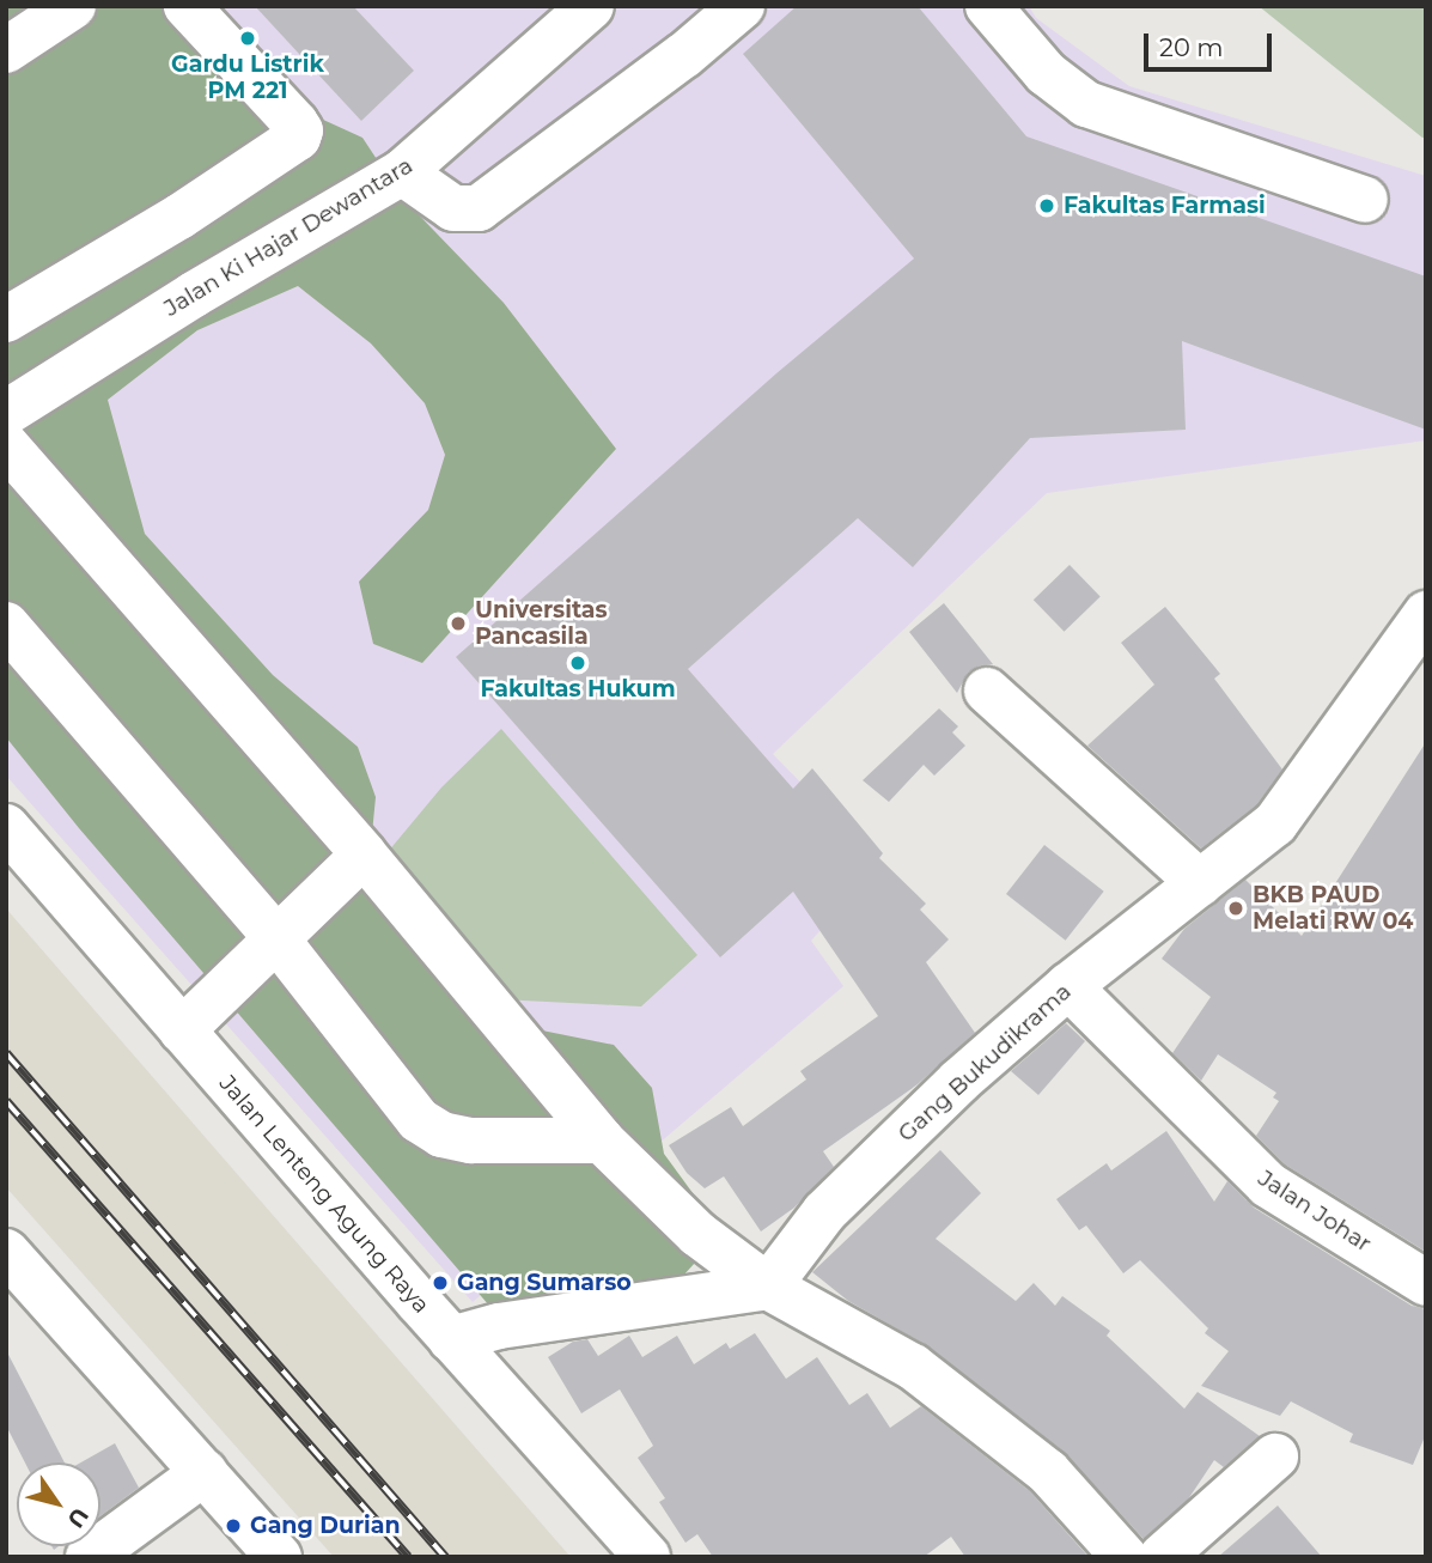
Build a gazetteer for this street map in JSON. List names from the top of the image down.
{
  "streets": {
    "street": [
      "Jalan Ki Hajar Dewantara",
      "Gang Bukudikrama",
      "Jalan Lenteng Agung Raya",
      "Jalan Johar"
    ]
  },
  "crossings": [
    ["Gang Bukudikrama", "Jalan Johar"]
  ],
  "places": [
    "Gardu Listrik PM 221",
    "Fakultas Farmasi",
    "Universitas Pancasila",
    "Fakultas Hukum",
    "BKB PAUD Melati RW 04",
    "Gang Sumarso",
    "Gang Durian"
  ],
  "scale_bar": "20 m",
  "north": "bottom right"
}
